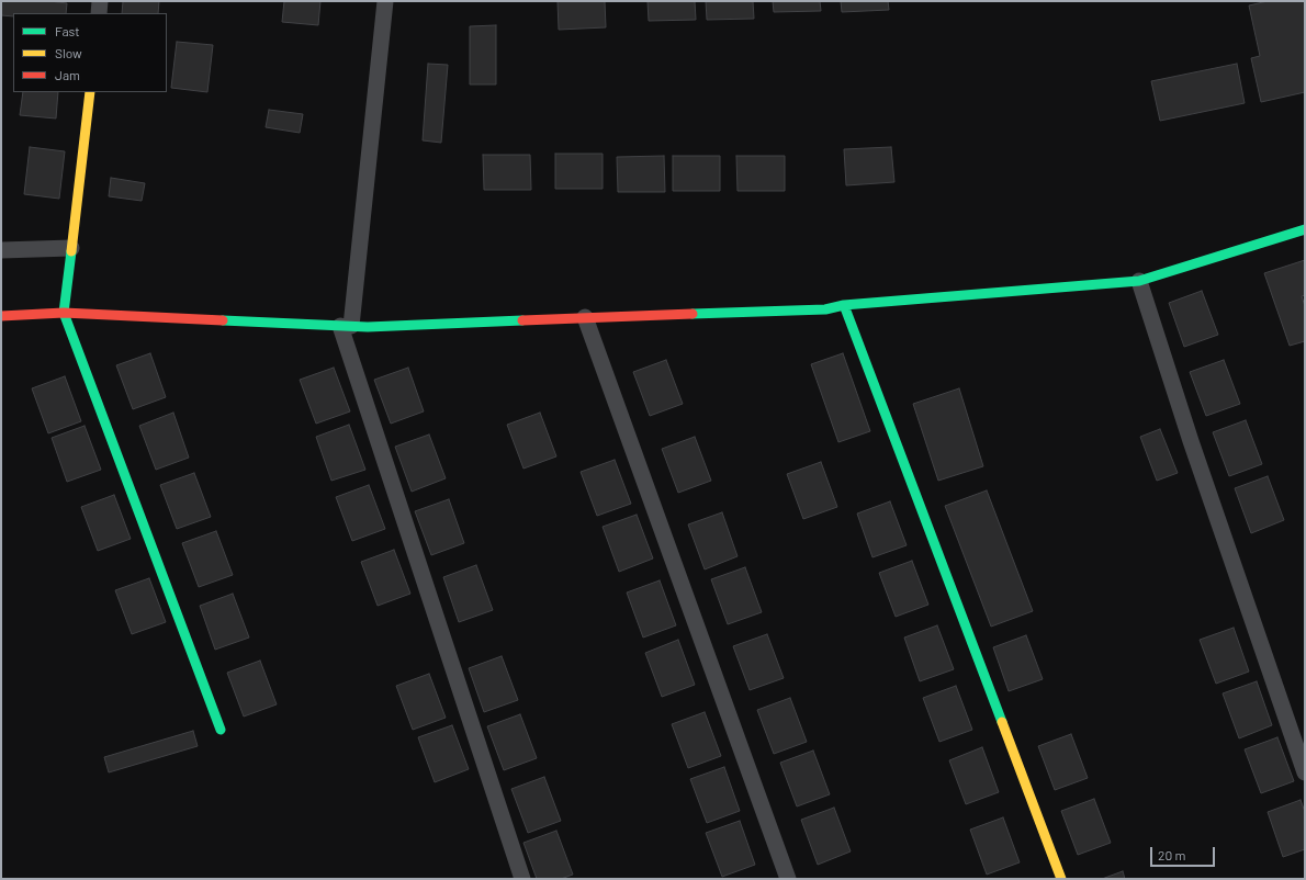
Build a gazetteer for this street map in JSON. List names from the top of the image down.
{
  "legend": ["Fast", "Slow", "Jam"],
  "scale_bar": "20 m"
}
